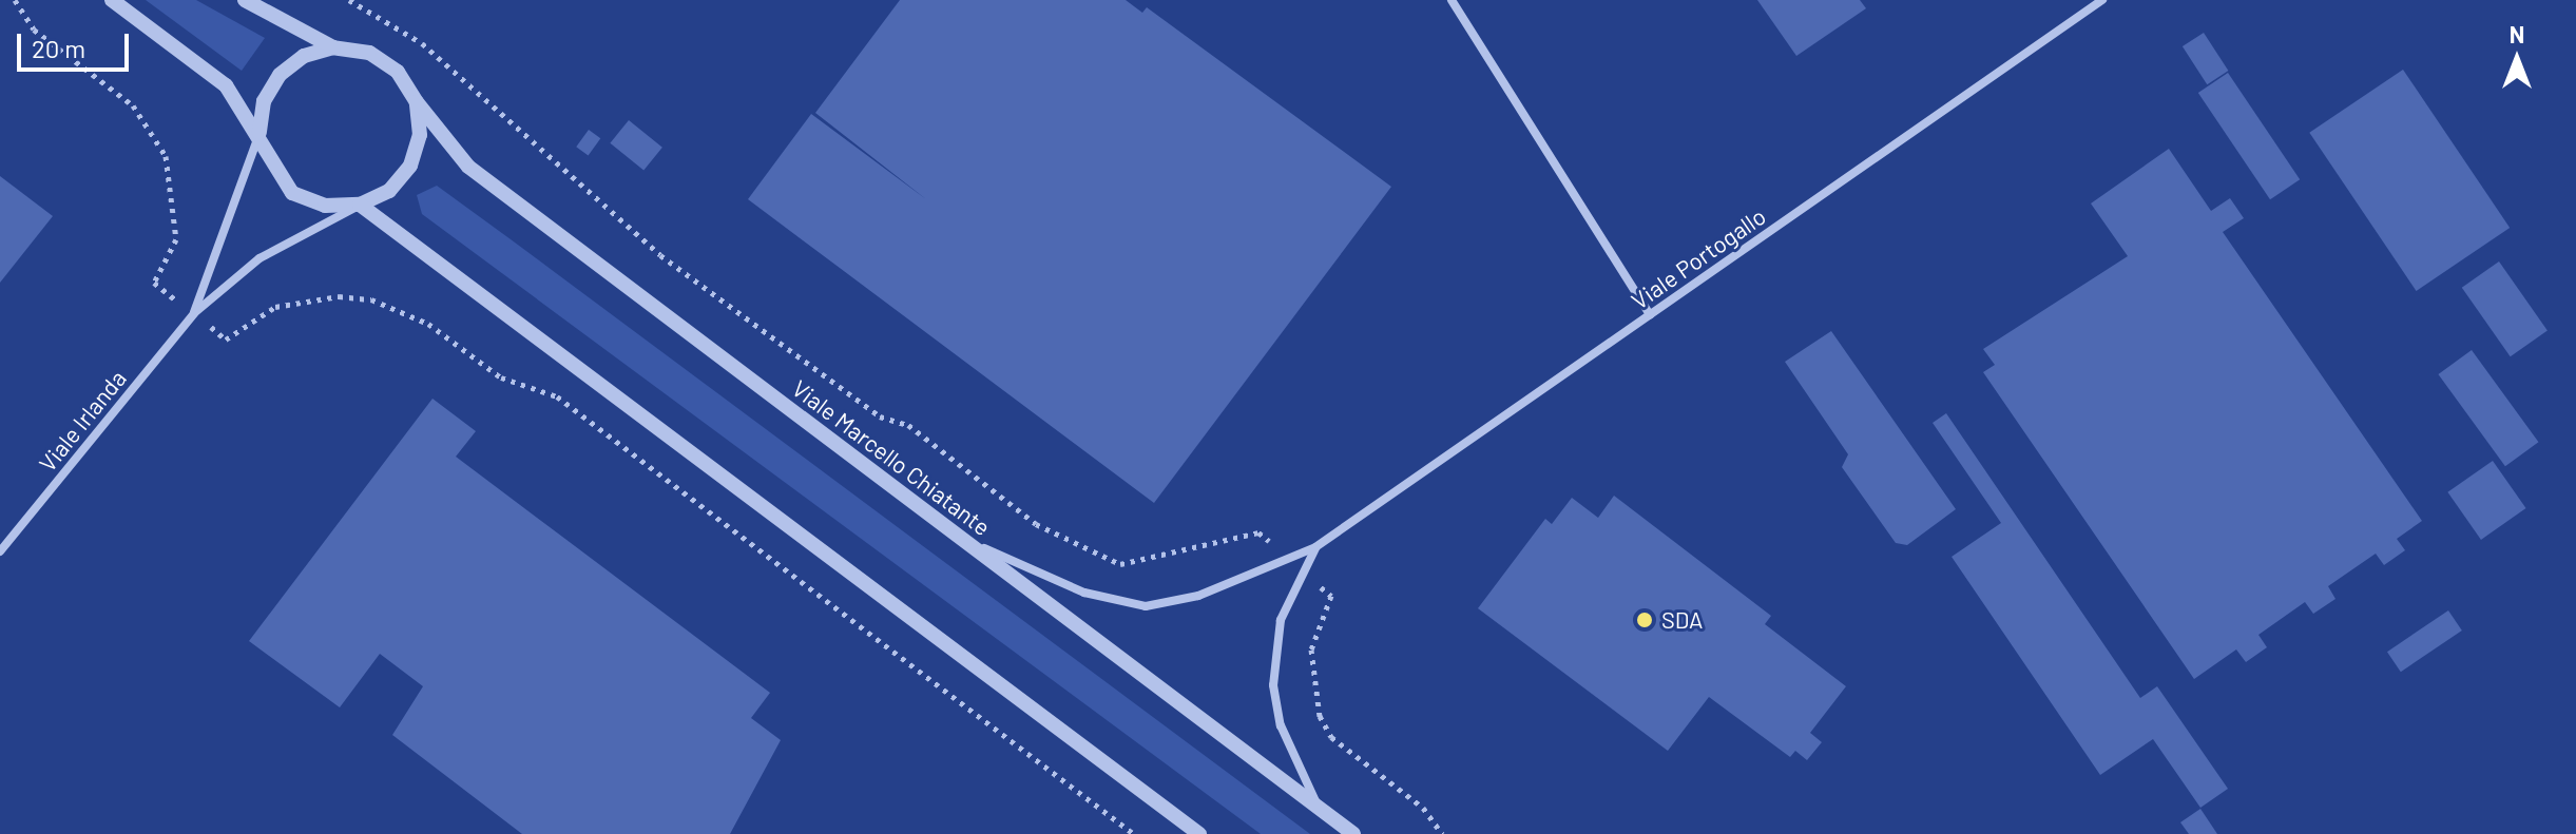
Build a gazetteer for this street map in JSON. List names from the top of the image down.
{
  "streets": {
    "street": ["Viale Portogallo", "Viale Irlanda", "Viale Marcello Chiatante"]
  },
  "crossings": [
    ["Viale Portogallo", "Viale Marcello Chiatante"],
    ["Viale Irlanda", "Viale Marcello Chiatante"]
  ],
  "places": ["SDA"],
  "scale_bar": "20 m",
  "north": "top"
}
